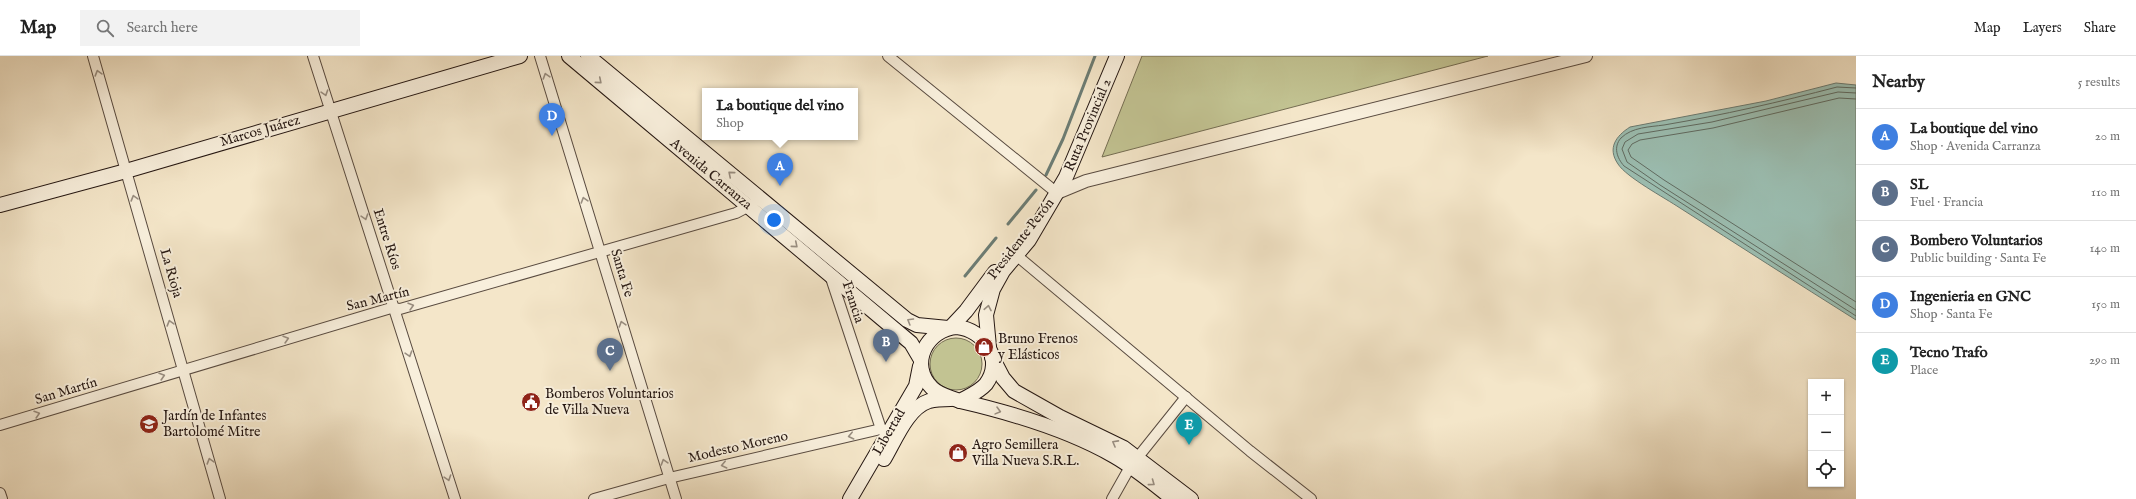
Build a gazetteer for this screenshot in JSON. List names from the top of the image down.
{
  "streets": {
    "main road": [
      "Ruta Provincial 2",
      "Marcos Juárez",
      "Avenida Carranza",
      "Presidente Perón",
      "Libertad"
    ],
    "street": [
      "Entre Ríos",
      "La Rioja",
      "Santa Fe",
      "San Martín",
      "Francia",
      "Modesto Moreno"
    ]
  },
  "crossings": [
    ["Ruta Provincial 2", "Presidente Perón"],
    ["Marcos Juárez", "Entre Ríos"],
    ["Marcos Juárez", "La Rioja"],
    ["Avenida Carranza", "Presidente Perón"],
    ["Avenida Carranza", "San Martín"],
    ["Avenida Carranza", "Francia"],
    ["Avenida Carranza", "Libertad"],
    ["Entre Ríos", "San Martín"],
    ["Presidente Perón", "Libertad"],
    ["La Rioja", "San Martín"],
    ["Santa Fe", "San Martín"],
    ["Santa Fe", "Modesto Moreno"],
    ["Francia", "Libertad"],
    ["Francia", "Modesto Moreno"],
    ["Libertad", "Modesto Moreno"]
  ],
  "one_way": [
    "Entre Ríos",
    "La Rioja",
    "Santa Fe",
    "San Martín",
    "Modesto Moreno"
  ],
  "places": {
    "shop": ["Bruno Frenos y Elásticos", "Agro Semillera Villa Nueva S.R.L."],
    "public building": ["Bomberos Voluntarios de Villa Nueva"],
    "school or university": ["Jardín de Infantes Bartolomé Mitre"]
  },
  "page": {
    "header": "Map",
    "search": "Search here",
    "nav": ["Map", "Layers", "Share"],
    "heading": ["Nearby", "5 results"],
    "popup": ["La boutique del vino", "Shop"],
    "pins": [
      "D",
      "A",
      "B",
      "C",
      "E"
    ],
    "list": [
      {
        "mark": "A",
        "name": "La boutique del vino",
        "note": "Shop · Avenida Carranza",
        "value": "20 m"
      },
      {
        "mark": "B",
        "name": "SL",
        "note": "Fuel · Francia",
        "value": "110 m"
      },
      {
        "mark": "C",
        "name": "Bombero Voluntarios",
        "note": "Public building · Santa Fe",
        "value": "140 m"
      },
      {
        "mark": "D",
        "name": "Ingenieria en GNC",
        "note": "Shop · Santa Fe",
        "value": "150 m"
      },
      {
        "mark": "E",
        "name": "Tecno Trafo",
        "note": "Place",
        "value": "290 m"
      }
    ],
    "map_buttons": ["+", "−"]
  }
}
